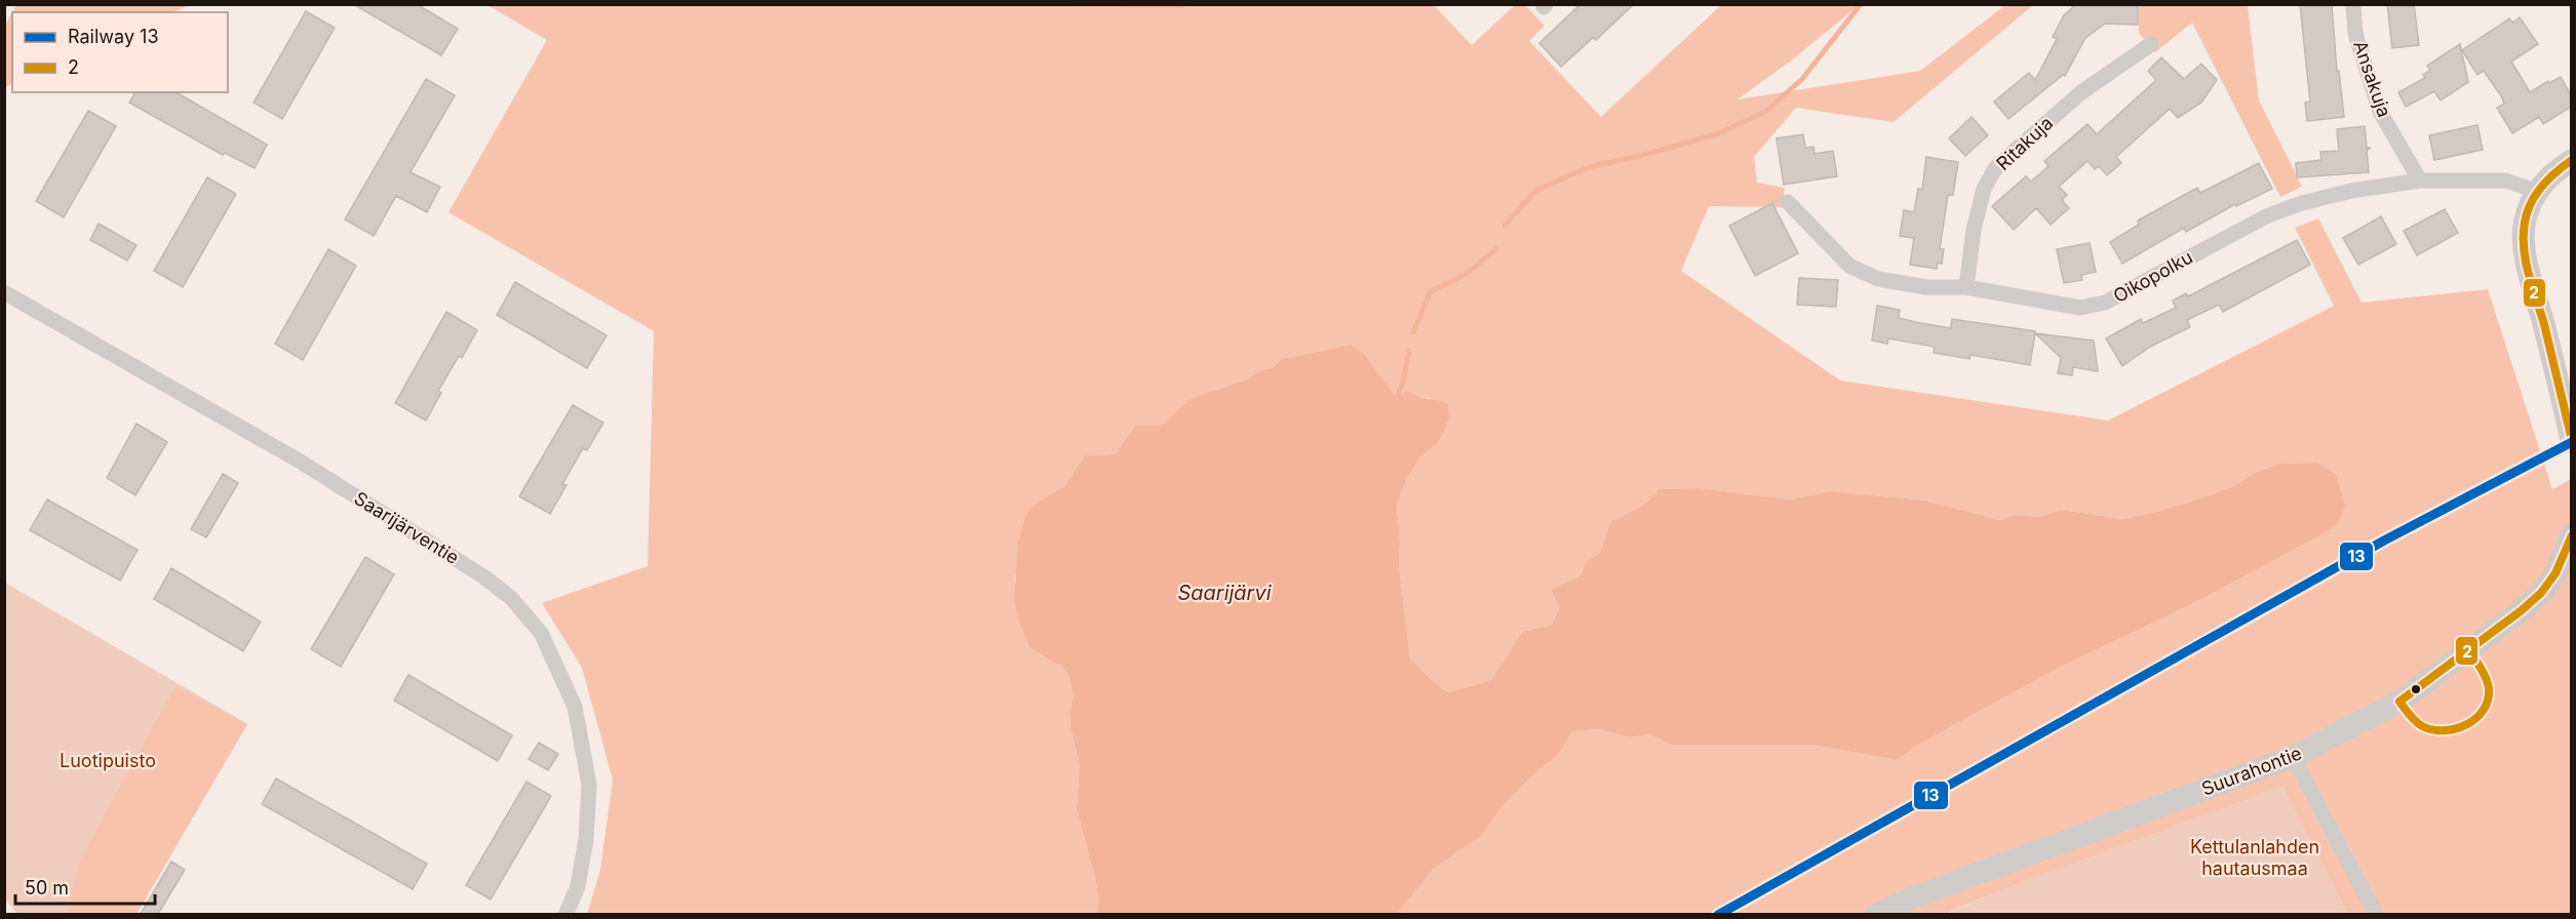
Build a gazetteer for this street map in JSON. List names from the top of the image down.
{
  "streets": {
    "street": [
      "Ansakuja",
      "Ritakuja",
      "Oikopolku",
      "Saarijärventie",
      "Suurahontie"
    ]
  },
  "crossings": [
    ["Ansakuja", "Oikopolku"],
    ["Ritakuja", "Oikopolku"]
  ],
  "water": ["Saarijärvi"],
  "parks": ["Luotipuisto", "Kettulanlahden hautausmaa"],
  "lines": ["transit line 2", "rail line 13"],
  "legend": ["Railway 13", "2"],
  "scale_bar": "50 m"
}
